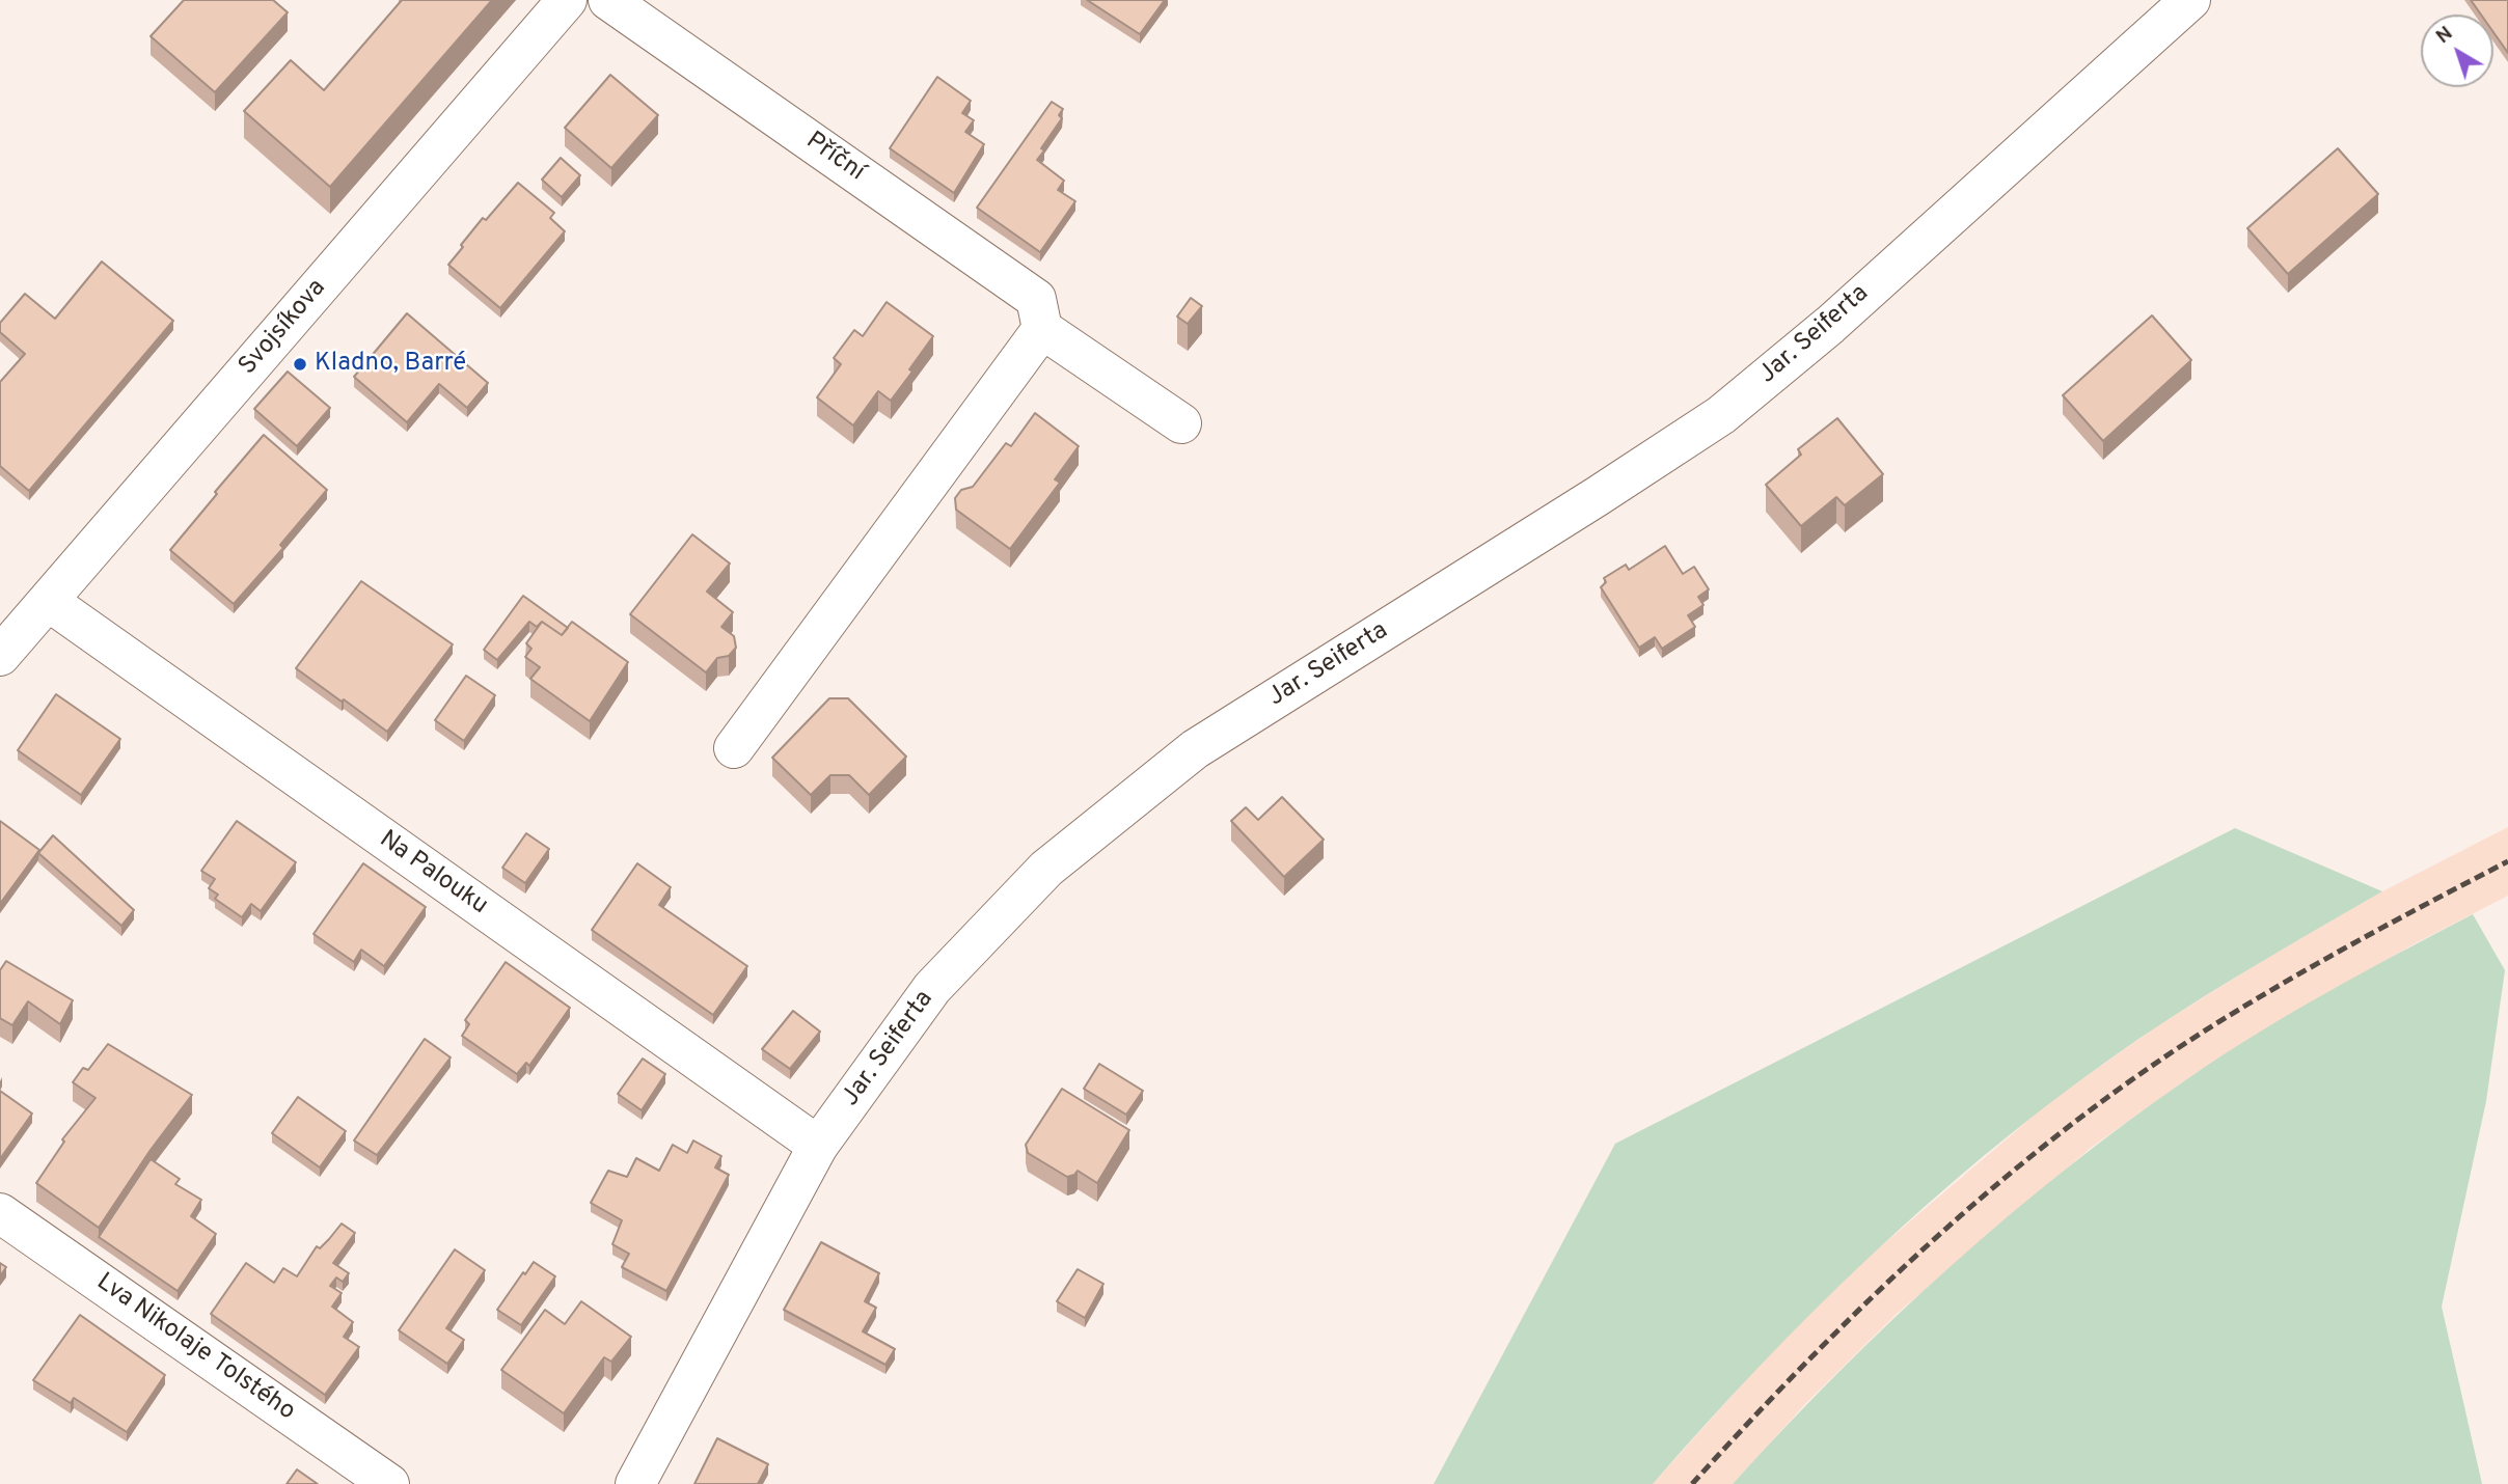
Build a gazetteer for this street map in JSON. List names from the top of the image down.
{
  "streets": {
    "street": [
      "Příční",
      "Svojsíkova",
      "Jar. Seiferta",
      "Na Palouku",
      "Lva Nikolaje Tolstého"
    ]
  },
  "crossings": [
    ["Svojsíkova", "Na Palouku"],
    ["Jar. Seiferta", "Na Palouku"]
  ],
  "places": ["Kladno, Barré"],
  "north": "top left"
}
